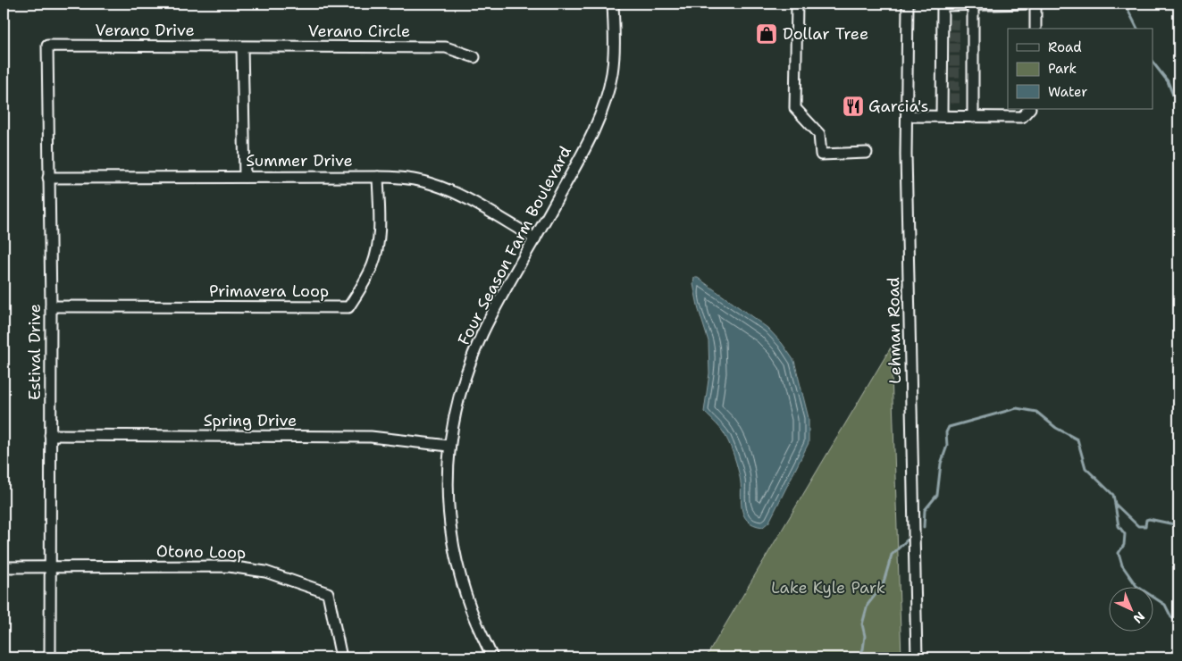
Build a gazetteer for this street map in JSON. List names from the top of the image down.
{
  "streets": {
    "street": [
      "Verano Drive",
      "Verano Circle",
      "Summer Drive",
      "Four Season Farm Boulevard",
      "Primavera Loop",
      "Lehman Road",
      "Estival Drive",
      "Spring Drive",
      "Otono Loop"
    ]
  },
  "crossings": [
    ["Verano Drive", "Verano Circle"],
    ["Verano Drive", "Estival Drive"],
    ["Summer Drive", "Four Season Farm Boulevard"],
    ["Summer Drive", "Primavera Loop"],
    ["Summer Drive", "Estival Drive"],
    ["Four Season Farm Boulevard", "Spring Drive"],
    ["Primavera Loop", "Estival Drive"],
    ["Estival Drive", "Spring Drive"],
    ["Estival Drive", "Otono Loop"]
  ],
  "parks": ["Lake Kyle Park"],
  "places": {
    "shop": ["Dollar Tree"],
    "restaurant": ["Garcia's"]
  },
  "legend": ["Road", "Park", "Water"],
  "north": "bottom right"
}
